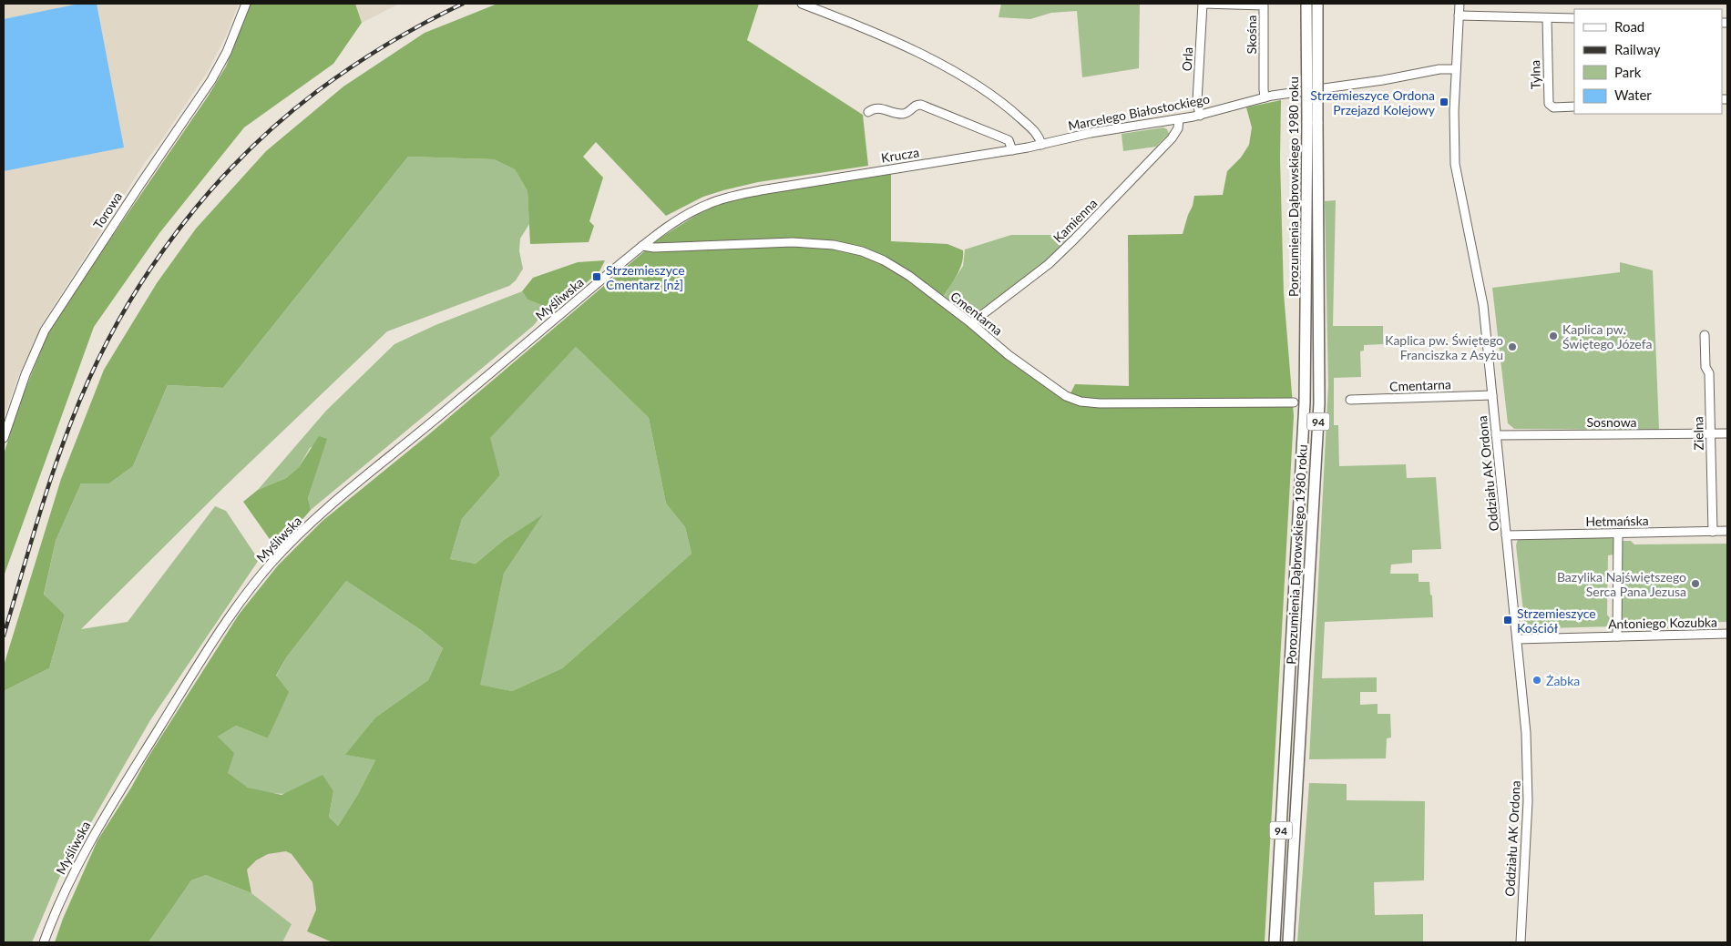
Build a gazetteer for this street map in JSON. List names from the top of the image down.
{
  "streets": {
    "main road": ["Porozumienia Dąbrowskiego 1980 roku", "94"],
    "street": [
      "Skośna",
      "Orla",
      "Tylna",
      "Marcelego Białostockiego",
      "Krucza",
      "Torowa",
      "Kamienna",
      "Myśliwska",
      "Cmentarna",
      "Sosnowa",
      "Zielna",
      "Oddziału AK Ordona",
      "Hetmańska",
      "Antoniego Kozubka"
    ]
  },
  "crossings": [
    ["Skośna", "Orla"],
    ["Skośna", "Marcelego Białostockiego"],
    ["Orla", "Marcelego Białostockiego"],
    ["Marcelego Białostockiego", "Krucza"],
    ["Marcelego Białostockiego", "Kamienna"],
    ["Marcelego Białostockiego", "Oddziału AK Ordona"],
    ["Krucza", "Myśliwska"],
    ["Krucza", "Cmentarna"],
    ["Kamienna", "Cmentarna"],
    ["Myśliwska", "Cmentarna"],
    ["Cmentarna", "Oddziału AK Ordona"],
    ["Sosnowa", "Zielna"],
    ["Sosnowa", "Oddziału AK Ordona"],
    ["Zielna", "Hetmańska"],
    ["Oddziału AK Ordona", "Hetmańska"],
    ["Oddziału AK Ordona", "Antoniego Kozubka"]
  ],
  "places": {
    "transit": ["Strzemieszyce Ordona Przejazd Kolejowy", "Strzemieszyce Cmentarz [nż]", "Strzemieszyce Kościół"],
    "other": [
      "Kaplica pw. Świętego Józefa",
      "Kaplica pw. Świętego Franciszka z Asyżu",
      "Bazylika Najświętszego Serca Pana Jezusa",
      "Żabka"
    ]
  },
  "legend": [
    "Road",
    "Railway",
    "Park",
    "Water"
  ]
}
